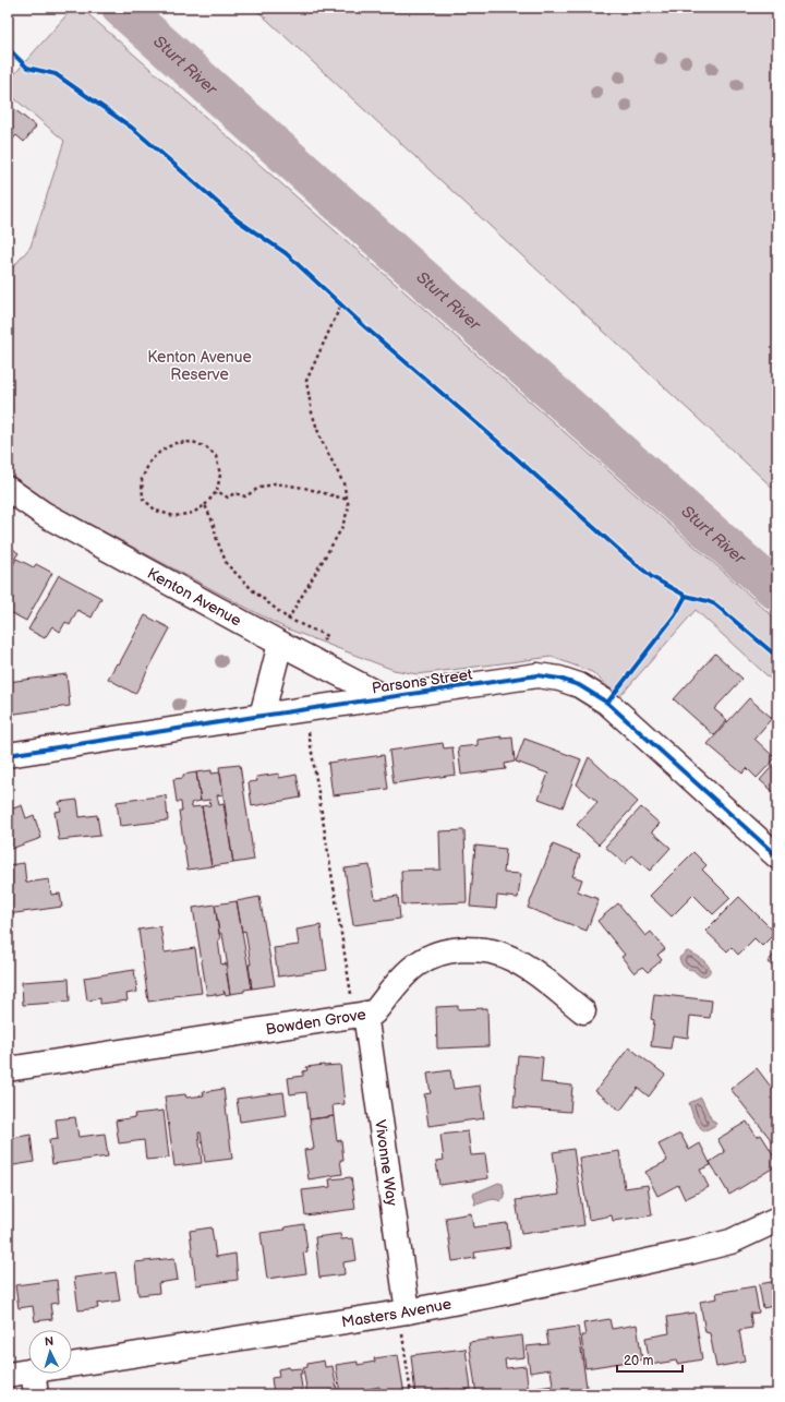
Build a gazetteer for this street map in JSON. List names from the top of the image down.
{
  "streets": {
    "street": [
      "Kenton Avenue",
      "Parsons Street",
      "Bowden Grove",
      "Vivonne Way",
      "Masters Avenue"
    ]
  },
  "crossings": [
    ["Kenton Avenue", "Parsons Street"],
    ["Bowden Grove", "Vivonne Way"],
    ["Vivonne Way", "Masters Avenue"]
  ],
  "water": ["Sturt River"],
  "parks": ["Kenton Avenue Reserve"],
  "scale_bar": "20 m",
  "north": "top"
}
